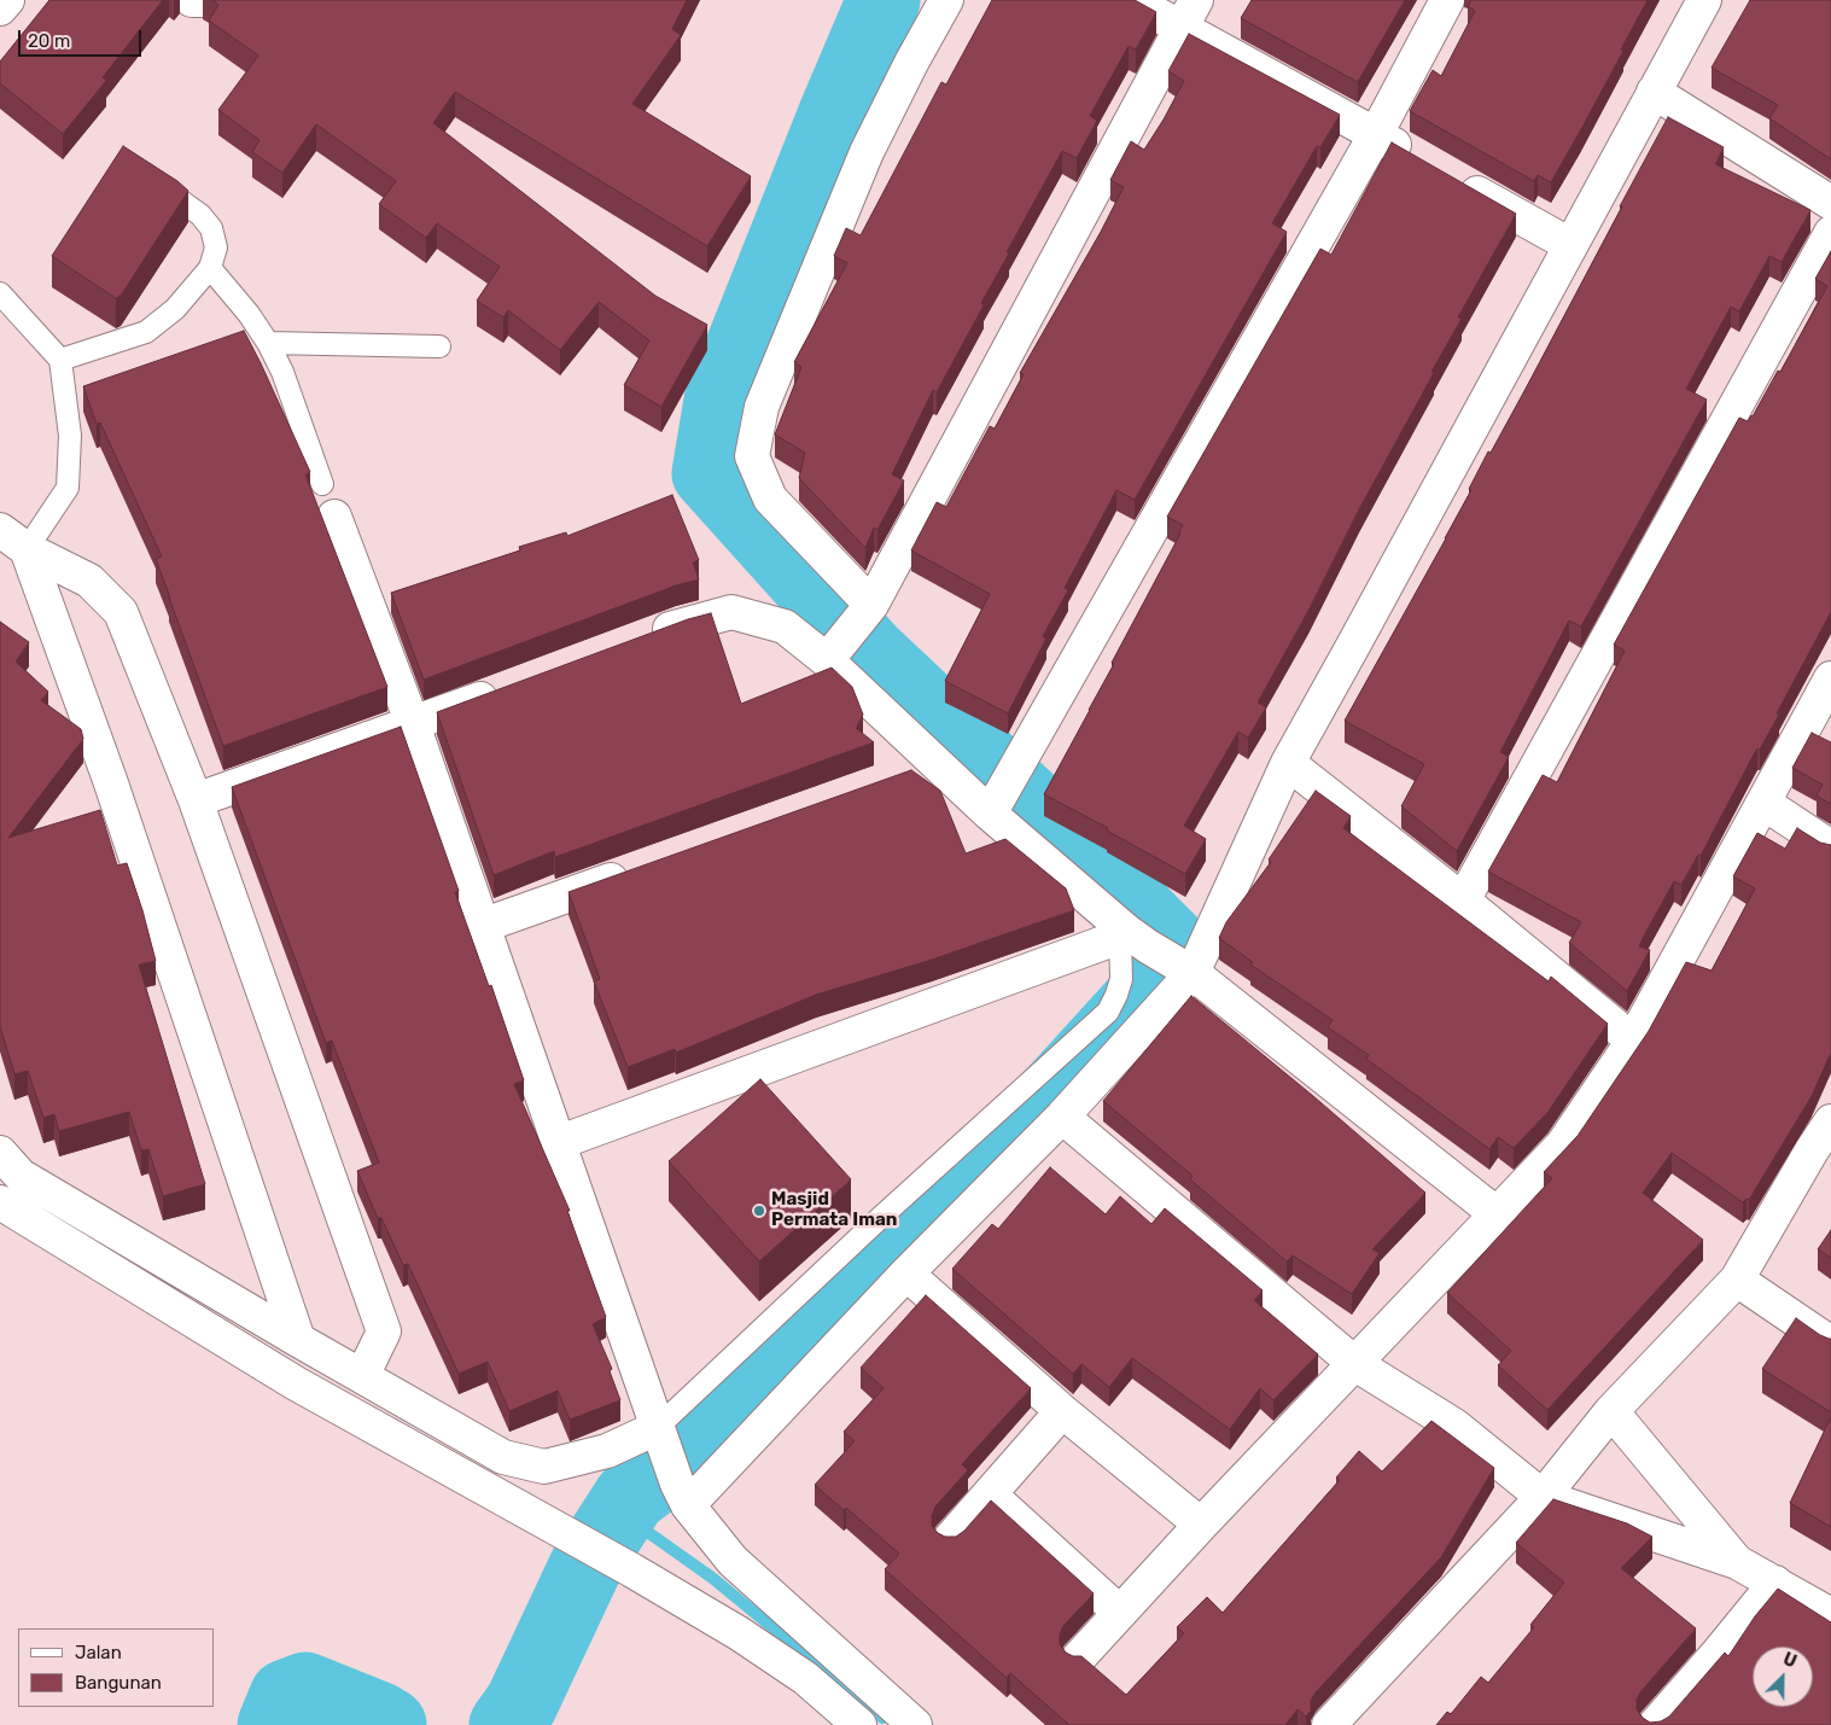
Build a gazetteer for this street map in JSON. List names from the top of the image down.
{
  "places": ["Masjid Permata Iman"],
  "legend": ["Jalan", "Bangunan"],
  "scale_bar": "20 m",
  "north": "top right"
}
